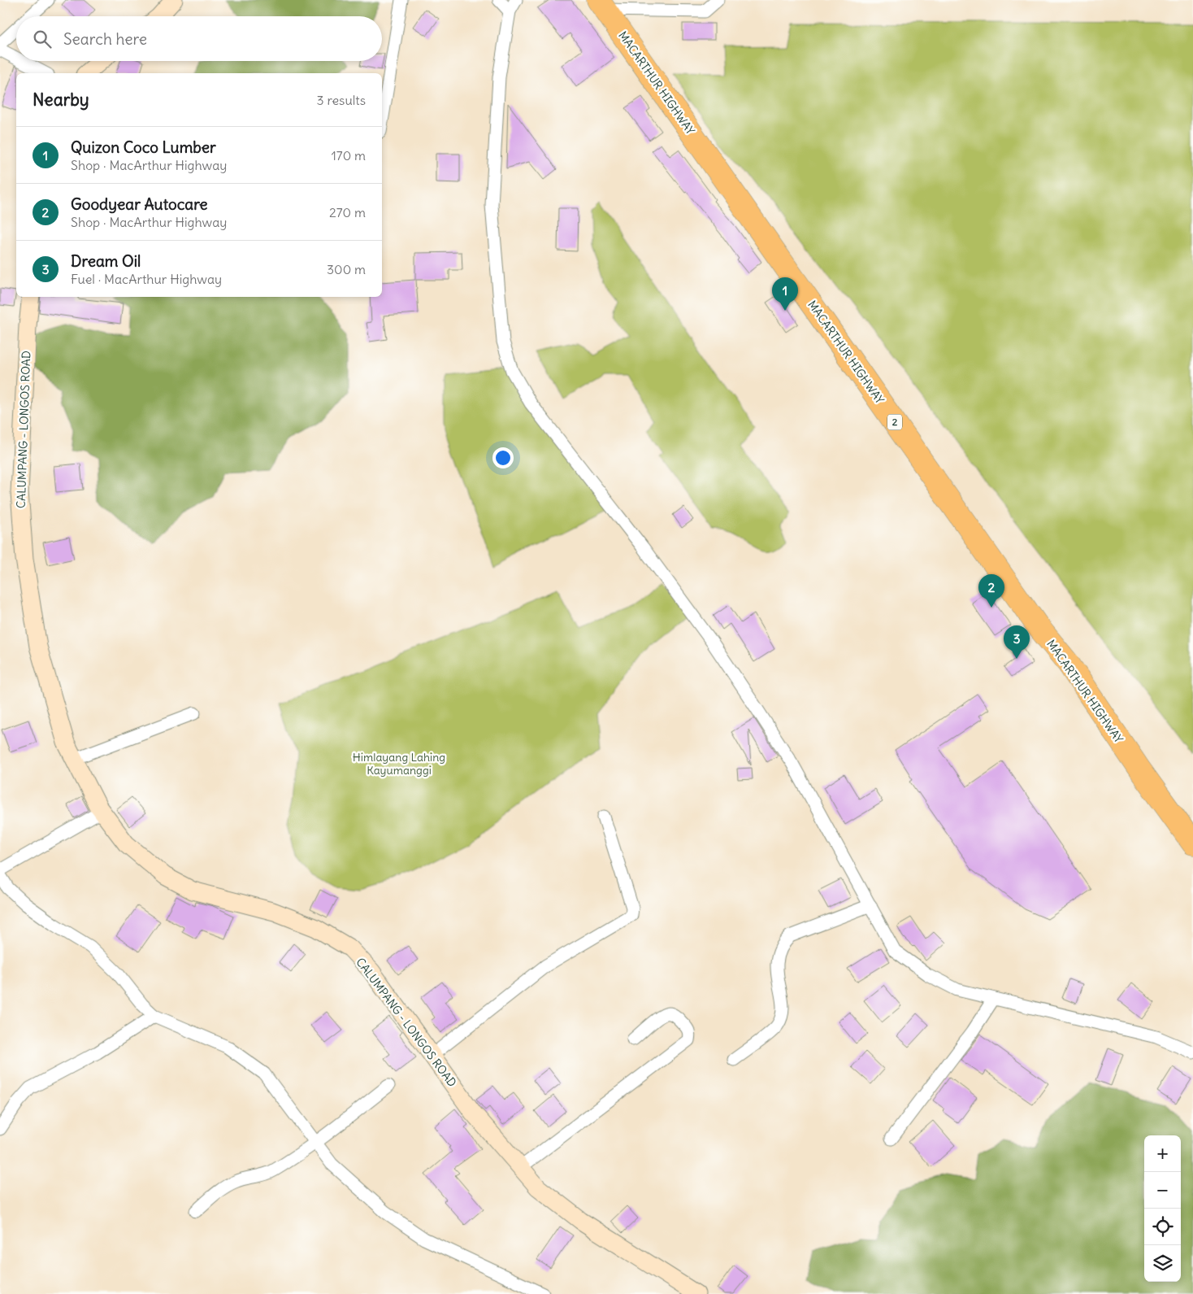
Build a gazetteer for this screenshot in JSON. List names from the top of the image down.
{
  "streets": {
    "highway": ["MACARTHUR HIGHWAY", "2"],
    "street": ["CALUMPANG - LONGOS ROAD"]
  },
  "parks": ["Himlayang Lahing Kayumanggi"],
  "page": {
    "search": "Search here",
    "heading": ["Nearby", "3 results"],
    "list": [
      {
        "mark": "1",
        "name": "Quizon Coco Lumber",
        "note": "Shop · MacArthur Highway",
        "value": "170 m"
      },
      {
        "mark": "2",
        "name": "Goodyear Autocare",
        "note": "Shop · MacArthur Highway",
        "value": "270 m"
      },
      {
        "mark": "3",
        "name": "Dream Oil",
        "note": "Fuel · MacArthur Highway",
        "value": "300 m"
      }
    ],
    "pins": ["1", "2", "3"],
    "map_buttons": ["+", "−"]
  }
}
